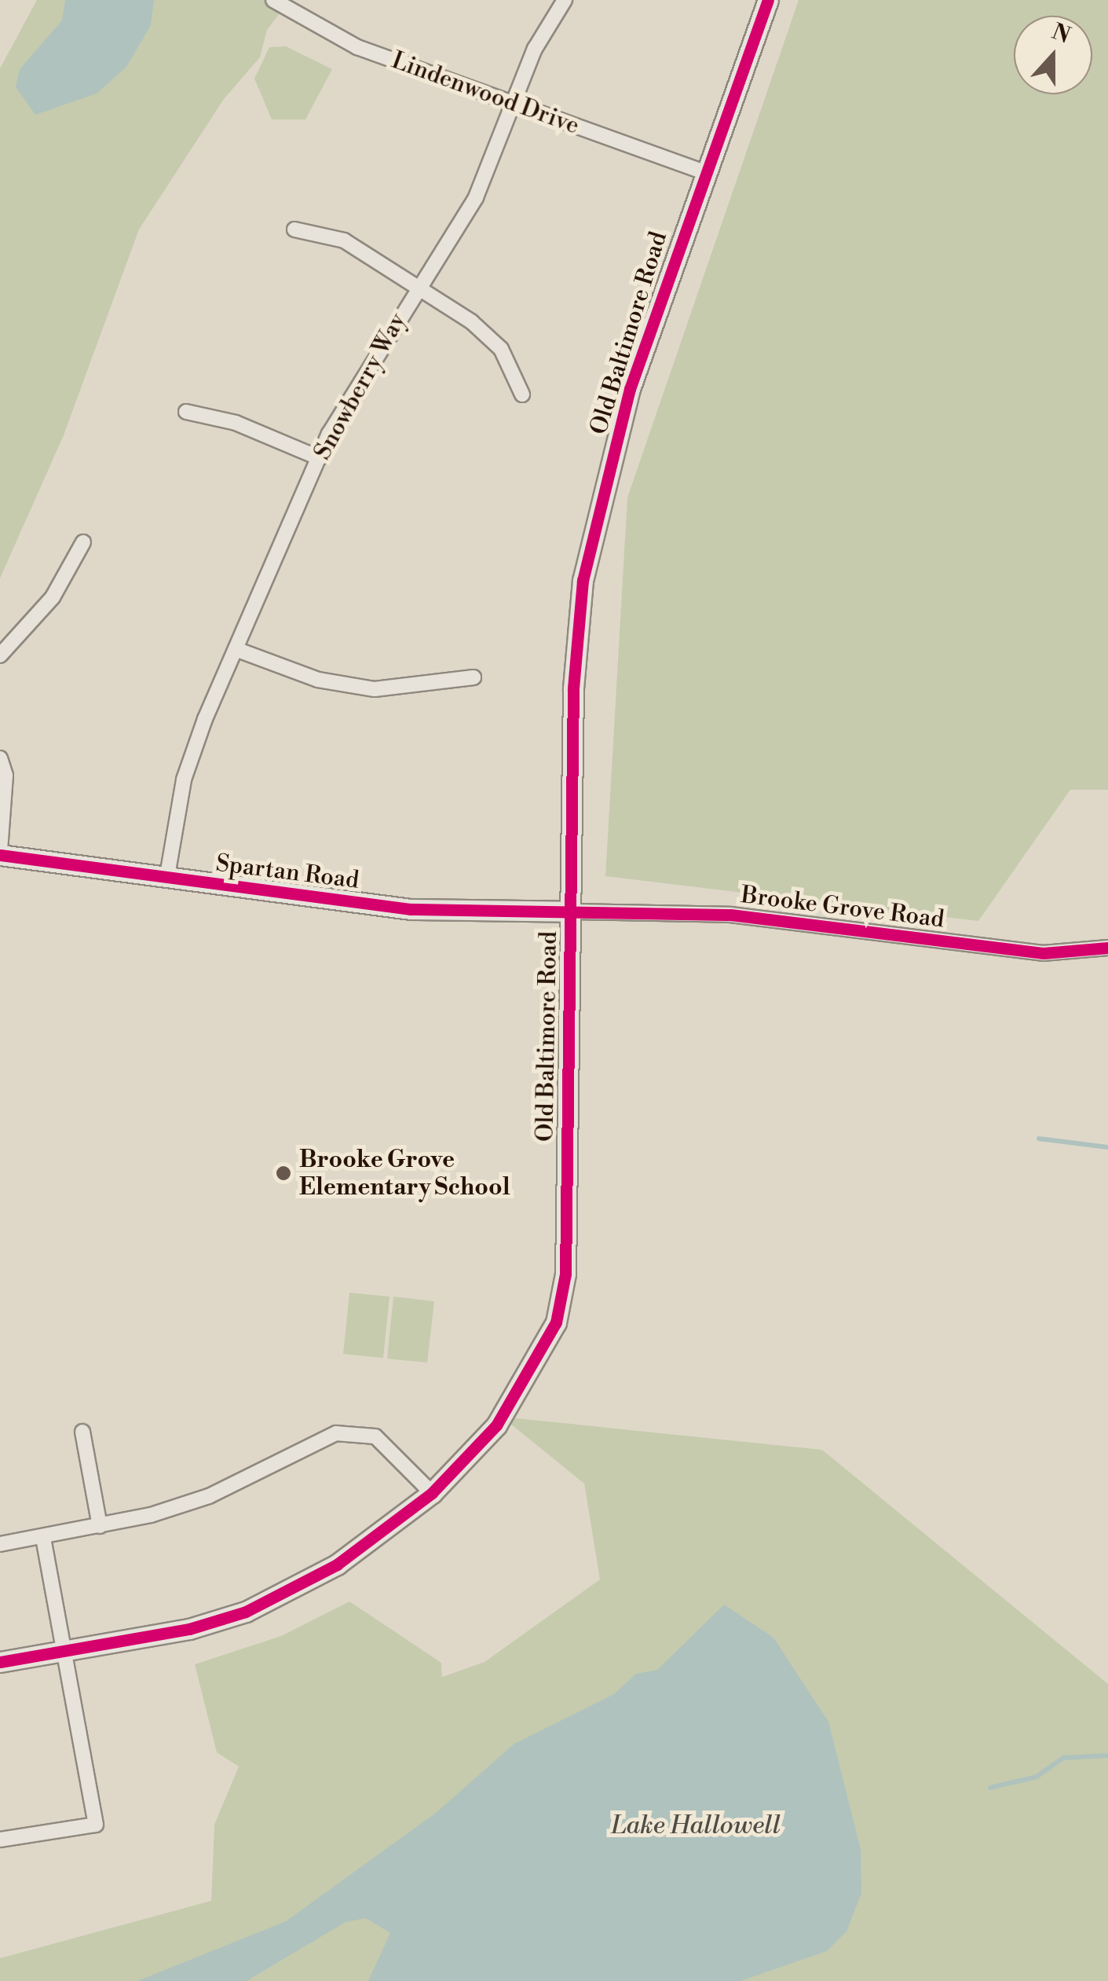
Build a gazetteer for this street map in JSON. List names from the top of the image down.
{
  "streets": {
    "street": [
      "Lindenwood Drive",
      "Old Baltimore Road",
      "Snowberry Way",
      "Spartan Road",
      "Brooke Grove Road"
    ]
  },
  "crossings": [
    ["Lindenwood Drive", "Old Baltimore Road"],
    ["Lindenwood Drive", "Snowberry Way"],
    ["Old Baltimore Road", "Spartan Road"],
    ["Old Baltimore Road", "Brooke Grove Road"],
    ["Snowberry Way", "Spartan Road"],
    ["Spartan Road", "Brooke Grove Road"]
  ],
  "water": ["Lake Hallowell"],
  "places": ["Brooke Grove Elementary School"],
  "north": "top"
}
